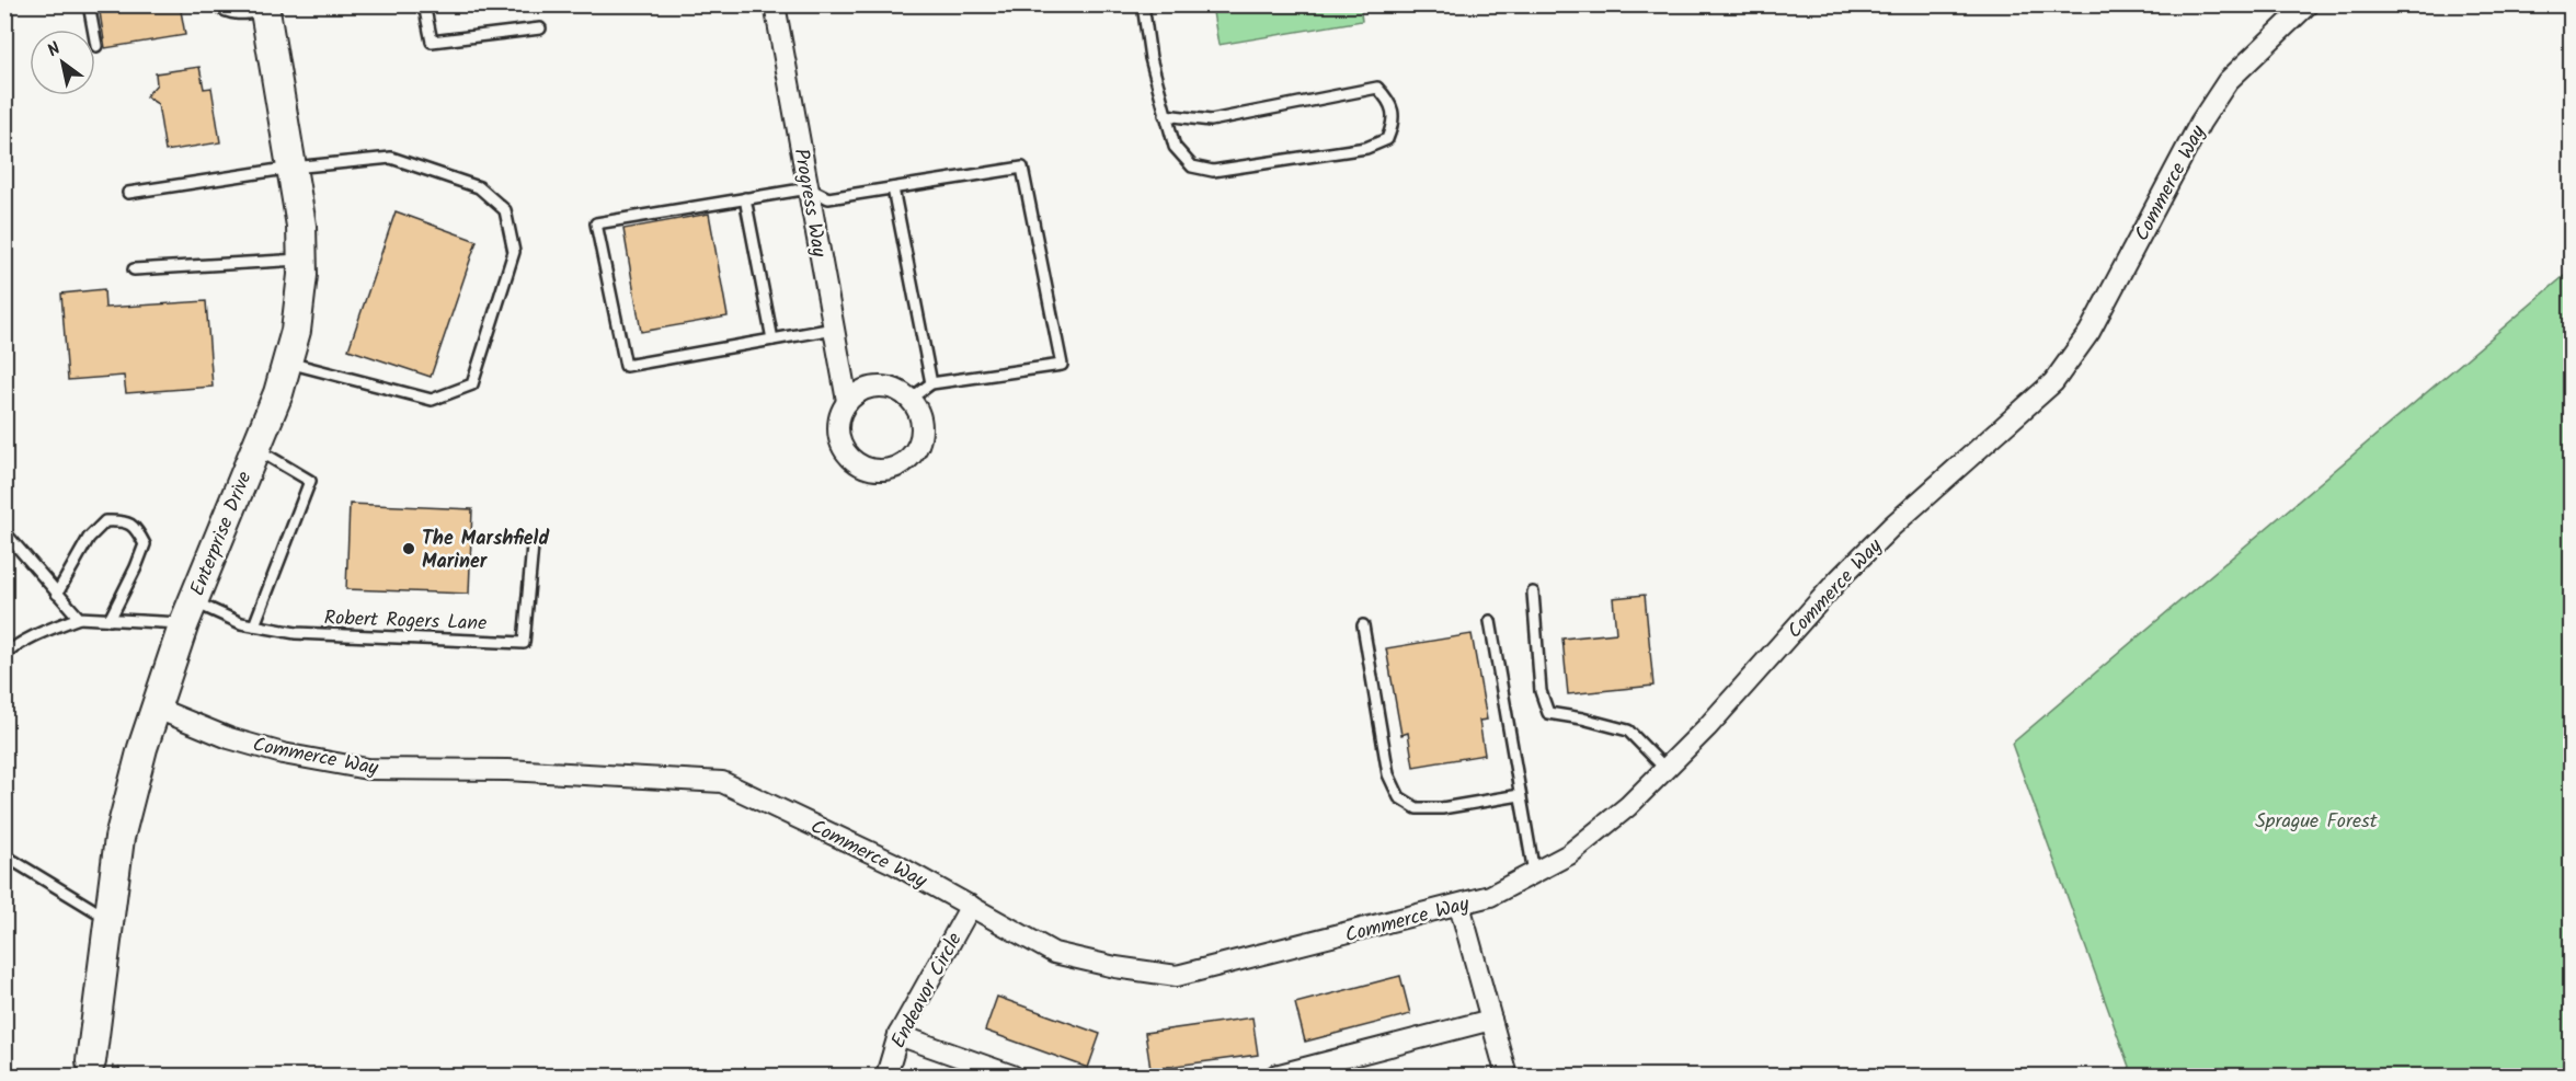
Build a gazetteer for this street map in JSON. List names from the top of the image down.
{
  "streets": {
    "street": [
      "Commerce Way",
      "Progress Way",
      "Enterprise Drive",
      "Endeavor Circle"
    ],
    "lane": ["Robert Rogers Lane"]
  },
  "crossings": [
    ["Commerce Way", "Enterprise Drive"],
    ["Commerce Way", "Endeavor Circle"],
    ["Enterprise Drive", "Robert Rogers Lane"]
  ],
  "parks": ["Sprague Forest"],
  "places": ["The Marshfield Mariner"],
  "north": "top left"
}
